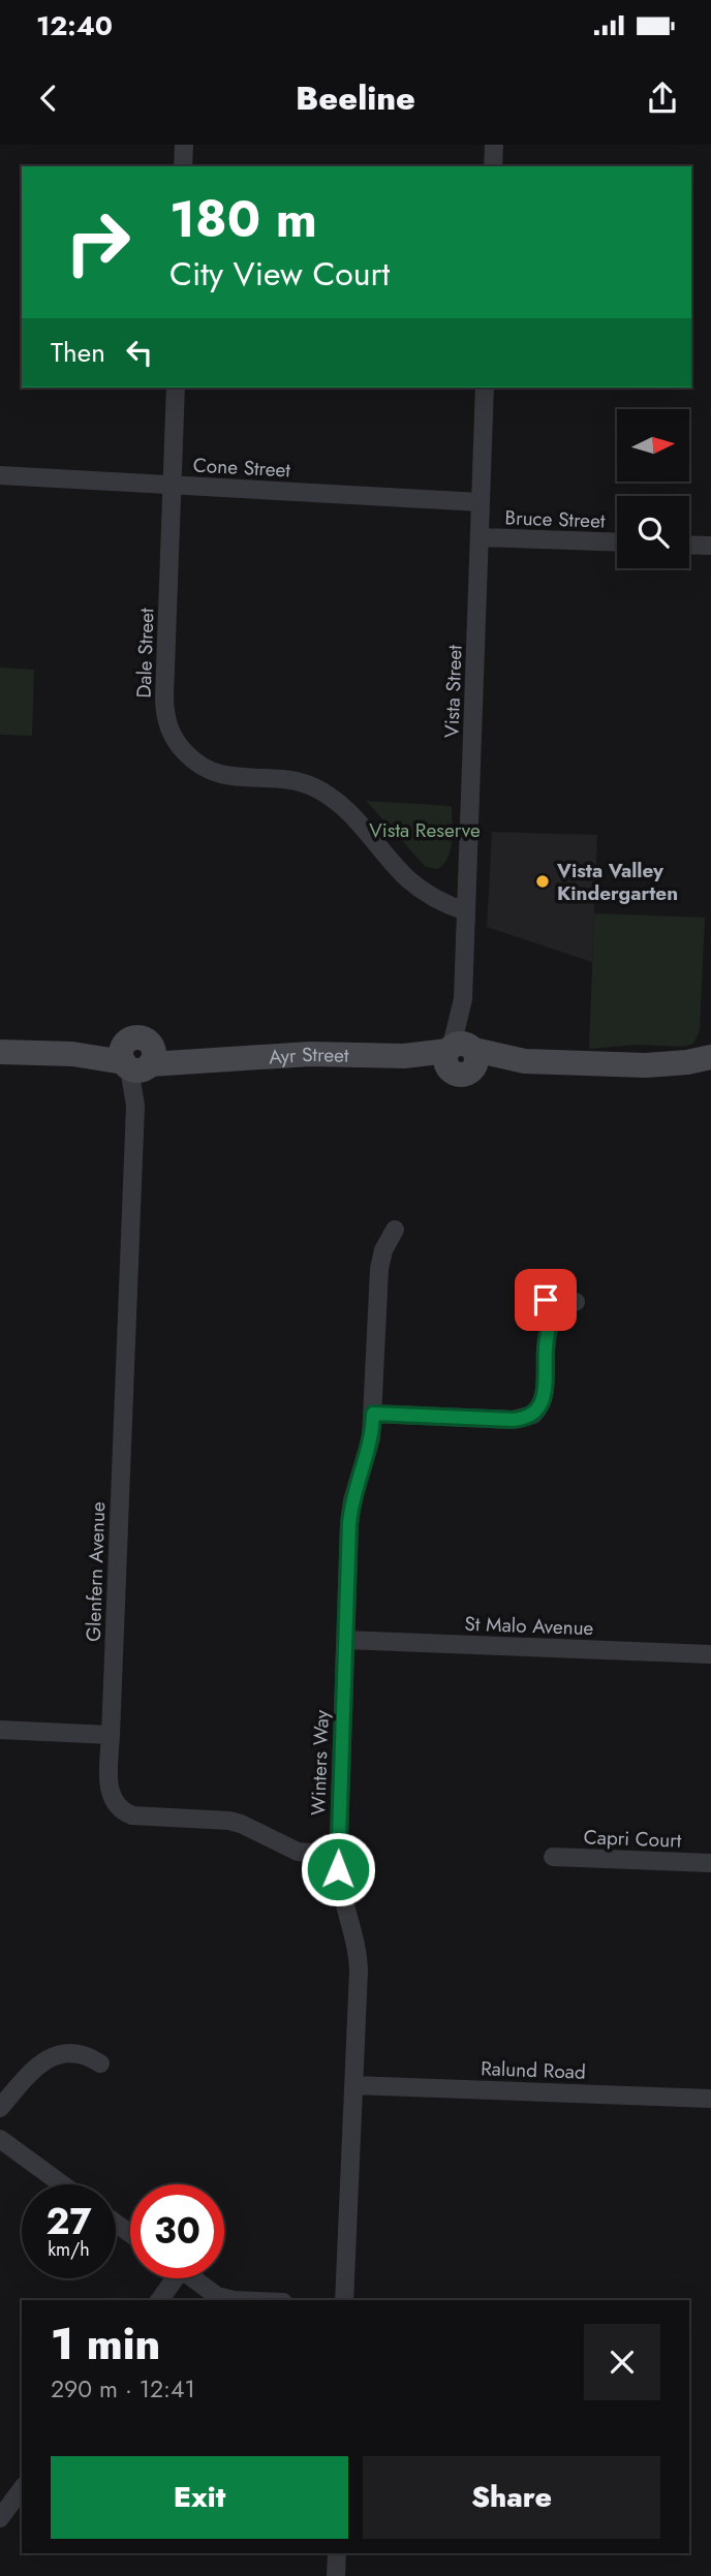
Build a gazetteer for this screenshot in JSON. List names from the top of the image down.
{
  "streets": {
    "street": [
      "Cone Street",
      "Bruce Street",
      "Dale Street",
      "Vista Street",
      "Ayr Street",
      "Glenfern Avenue",
      "St Malo Avenue",
      "Winters Way",
      "Capri Court",
      "Ralund Road"
    ]
  },
  "crossings": [
    ["Cone Street", "Dale Street"],
    ["Cone Street", "Vista Street"],
    ["Bruce Street", "Vista Street"],
    ["Dale Street", "Vista Street"],
    ["Vista Street", "Ayr Street"],
    ["Ayr Street", "Glenfern Avenue"],
    ["Glenfern Avenue", "Winters Way"],
    ["St Malo Avenue", "Winters Way"],
    ["Winters Way", "Ralund Road"]
  ],
  "parks": ["Vista Reserve"],
  "places": ["Vista Valley Kindergarten"],
  "north": "right",
  "page": {
    "status": "12:40",
    "header": "Beeline",
    "turn": ["180 m", "City View Court"],
    "then": "Then",
    "speed": "27 km/h",
    "limit": "30",
    "heading": ["1 min", "290 m · 12:41"],
    "buttons": ["Exit", "Share"]
  }
}
